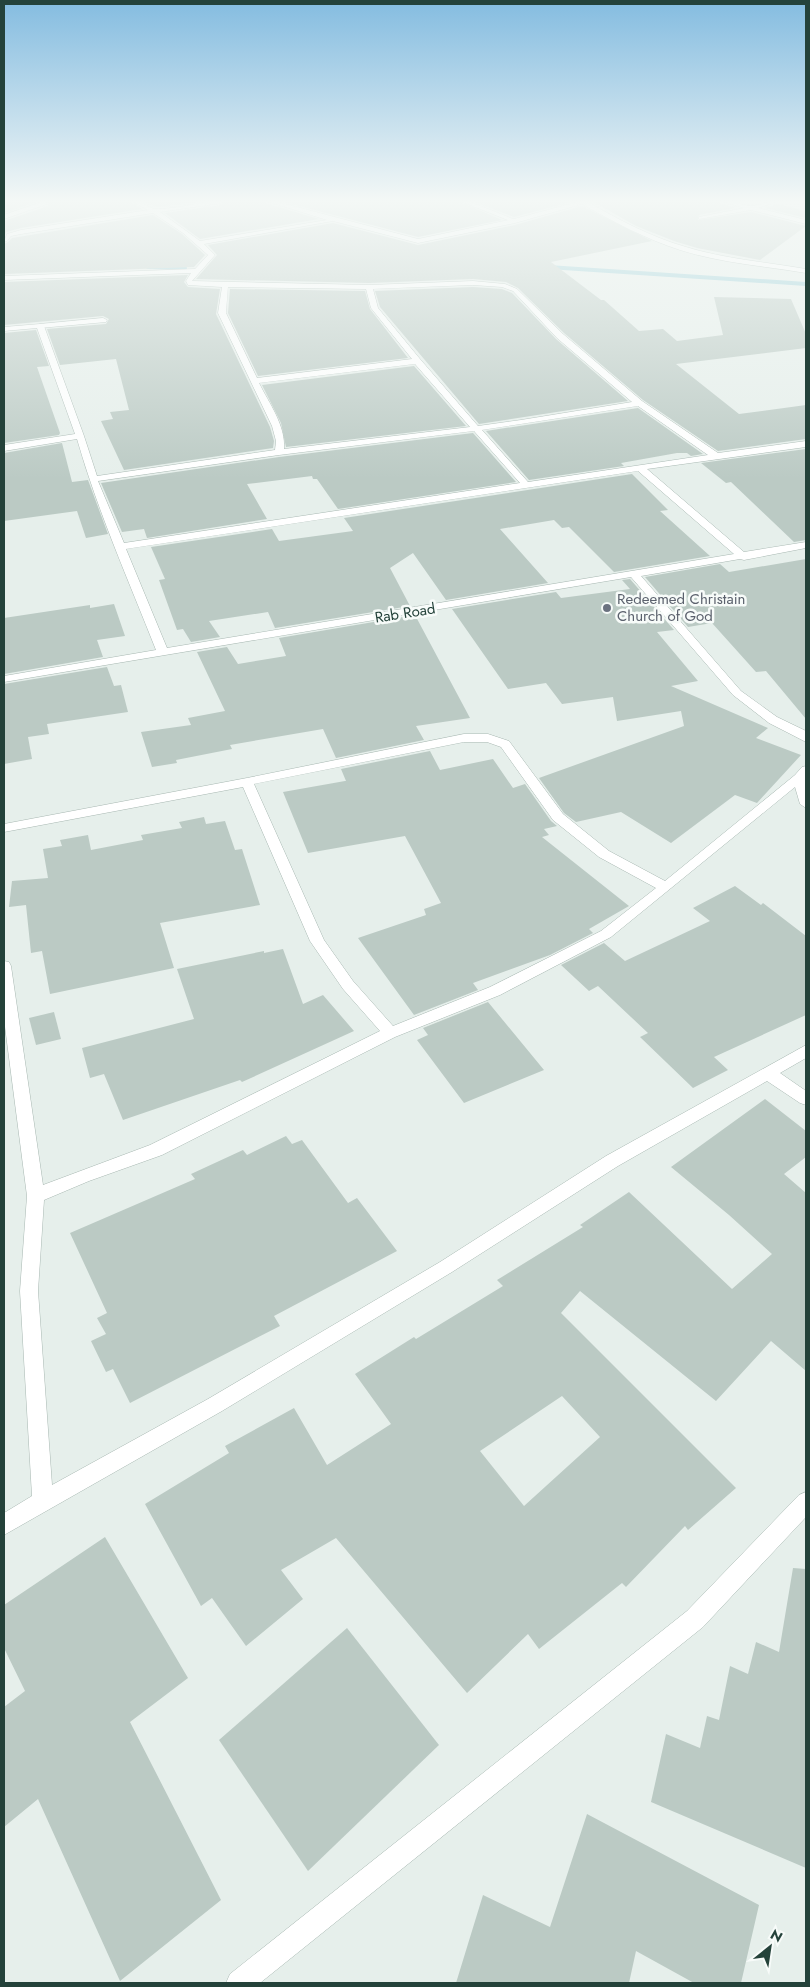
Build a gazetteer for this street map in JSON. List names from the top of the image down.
{
  "streets": {
    "street": ["Rab Road"]
  },
  "places": ["Redeemed Christain Church of God"],
  "north": "top right"
}
